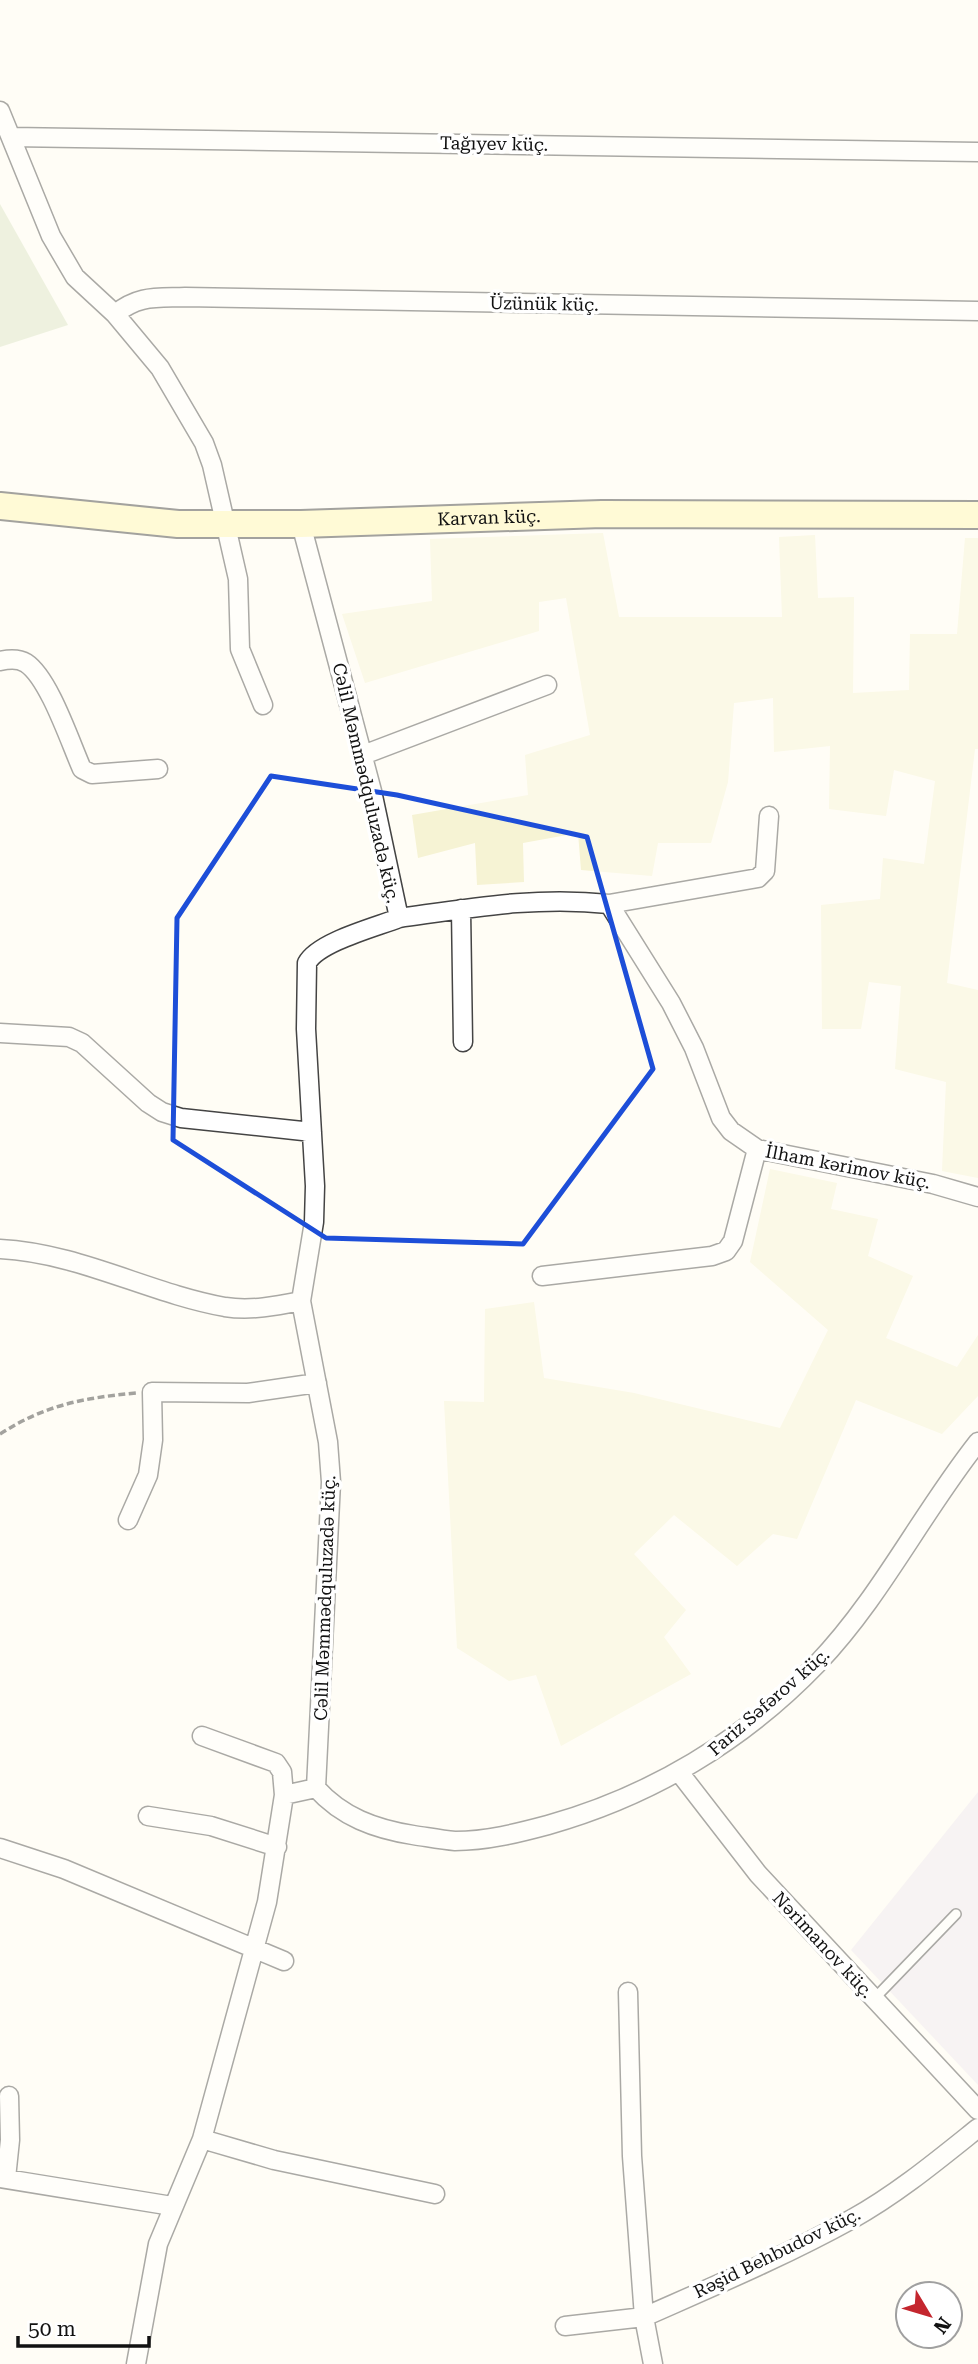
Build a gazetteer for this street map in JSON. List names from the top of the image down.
{
  "streets": {
    "street": [
      "Tağıyev küç.",
      "Üzünük küç.",
      "Karvan küç.",
      "Cəlil Məmmədquluzadə küç.",
      "İlham kərimov küç.",
      "Fariz Səfərov küç.",
      "Nərimanov küç.",
      "Rəşid Behbudov küç."
    ]
  },
  "crossings": [
    ["Karvan küç.", "Cəlil Məmmədquluzadə küç."],
    ["Cəlil Məmmədquluzadə küç.", "Fariz Səfərov küç."],
    ["Fariz Səfərov küç.", "Nərimanov küç."]
  ],
  "scale_bar": "50 m",
  "north": "bottom right"
}
